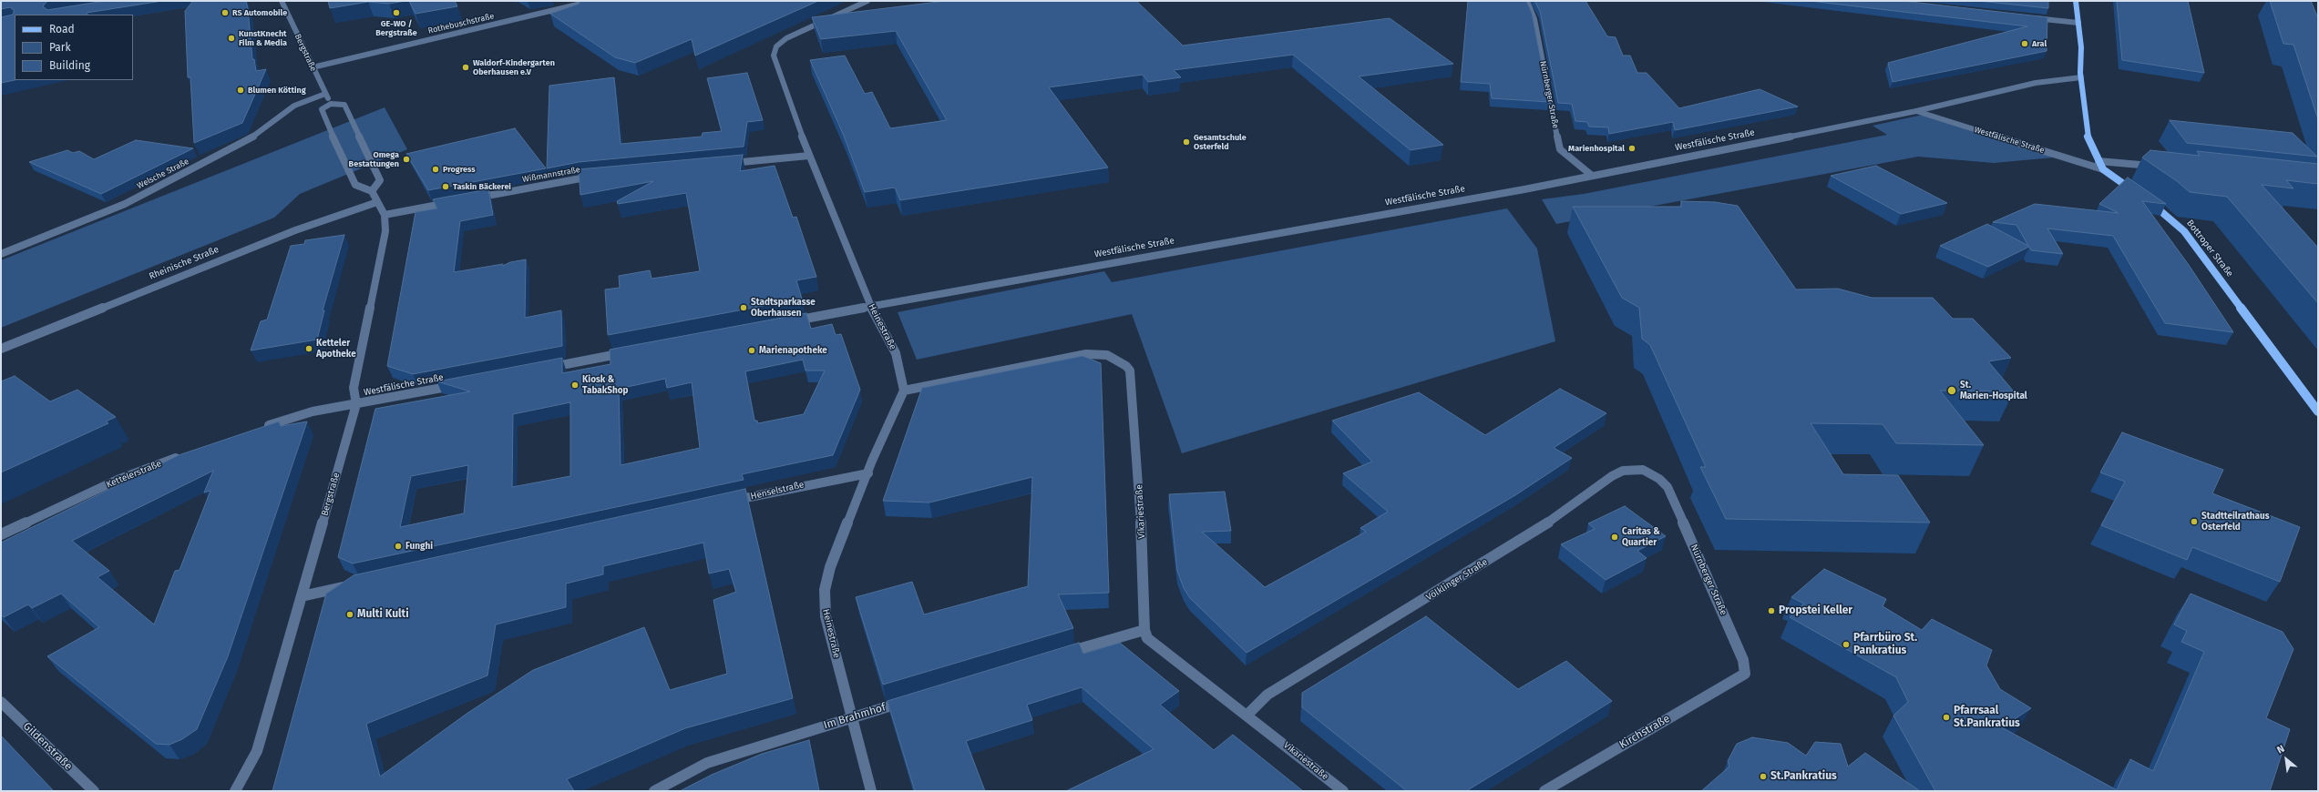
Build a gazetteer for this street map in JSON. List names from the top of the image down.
{
  "streets": {
    "main road": ["Bottroper Straße"],
    "street": [
      "Rothebuschstraße",
      "Bergstraße",
      "Nürnberger Straße",
      "Westfälische Straße",
      "Welsche Straße",
      "Wißmannstraße",
      "Rheinische Straße",
      "Heinestraße",
      "Kettelerstraße",
      "Henselstraße",
      "Vikariestraße",
      "Völklinger Straße",
      "Im Brahmhof",
      "Kirchstraße",
      "Gildenstraße"
    ]
  },
  "crossings": [
    ["Rothebuschstraße", "Bergstraße"],
    ["Bergstraße", "Westfälische Straße"],
    ["Bergstraße", "Welsche Straße"],
    ["Bergstraße", "Rheinische Straße"],
    ["Nürnberger Straße", "Westfälische Straße"],
    ["Nürnberger Straße", "Völklinger Straße"],
    ["Nürnberger Straße", "Kirchstraße"],
    ["Westfälische Straße", "Bottroper Straße"],
    ["Westfälische Straße", "Heinestraße"],
    ["Heinestraße", "Henselstraße"],
    ["Heinestraße", "Vikariestraße"],
    ["Heinestraße", "Im Brahmhof"],
    ["Vikariestraße", "Völklinger Straße"]
  ],
  "places": [
    "RS Automobile",
    "GE-WO / Bergstraße",
    "KunstKnecht Film & Media",
    "Aral",
    "Waldorf-Kindergarten Oberhausen e.V",
    "Blumen Kötting",
    "Gesamtschule Osterfeld",
    "Marienhospital",
    "Omega Bestattungen",
    "Progress",
    "Taskin Bäckerei",
    "Stadtsparkasse Oberhausen",
    "Ketteler Apotheke",
    "Marienapotheke",
    "Kiosk & TabakShop",
    "St. Marien-Hospital",
    "Stadtteilrathaus Osterfeld",
    "Caritas & Quartier",
    "Funghi",
    "Propstei Keller",
    "Multi Kulti",
    "Pfarrbüro St. Pankratius",
    "Pfarrsaal St.Pankratius",
    "St.Pankratius"
  ],
  "legend": ["Road", "Park", "Building"],
  "north": "top left"
}
